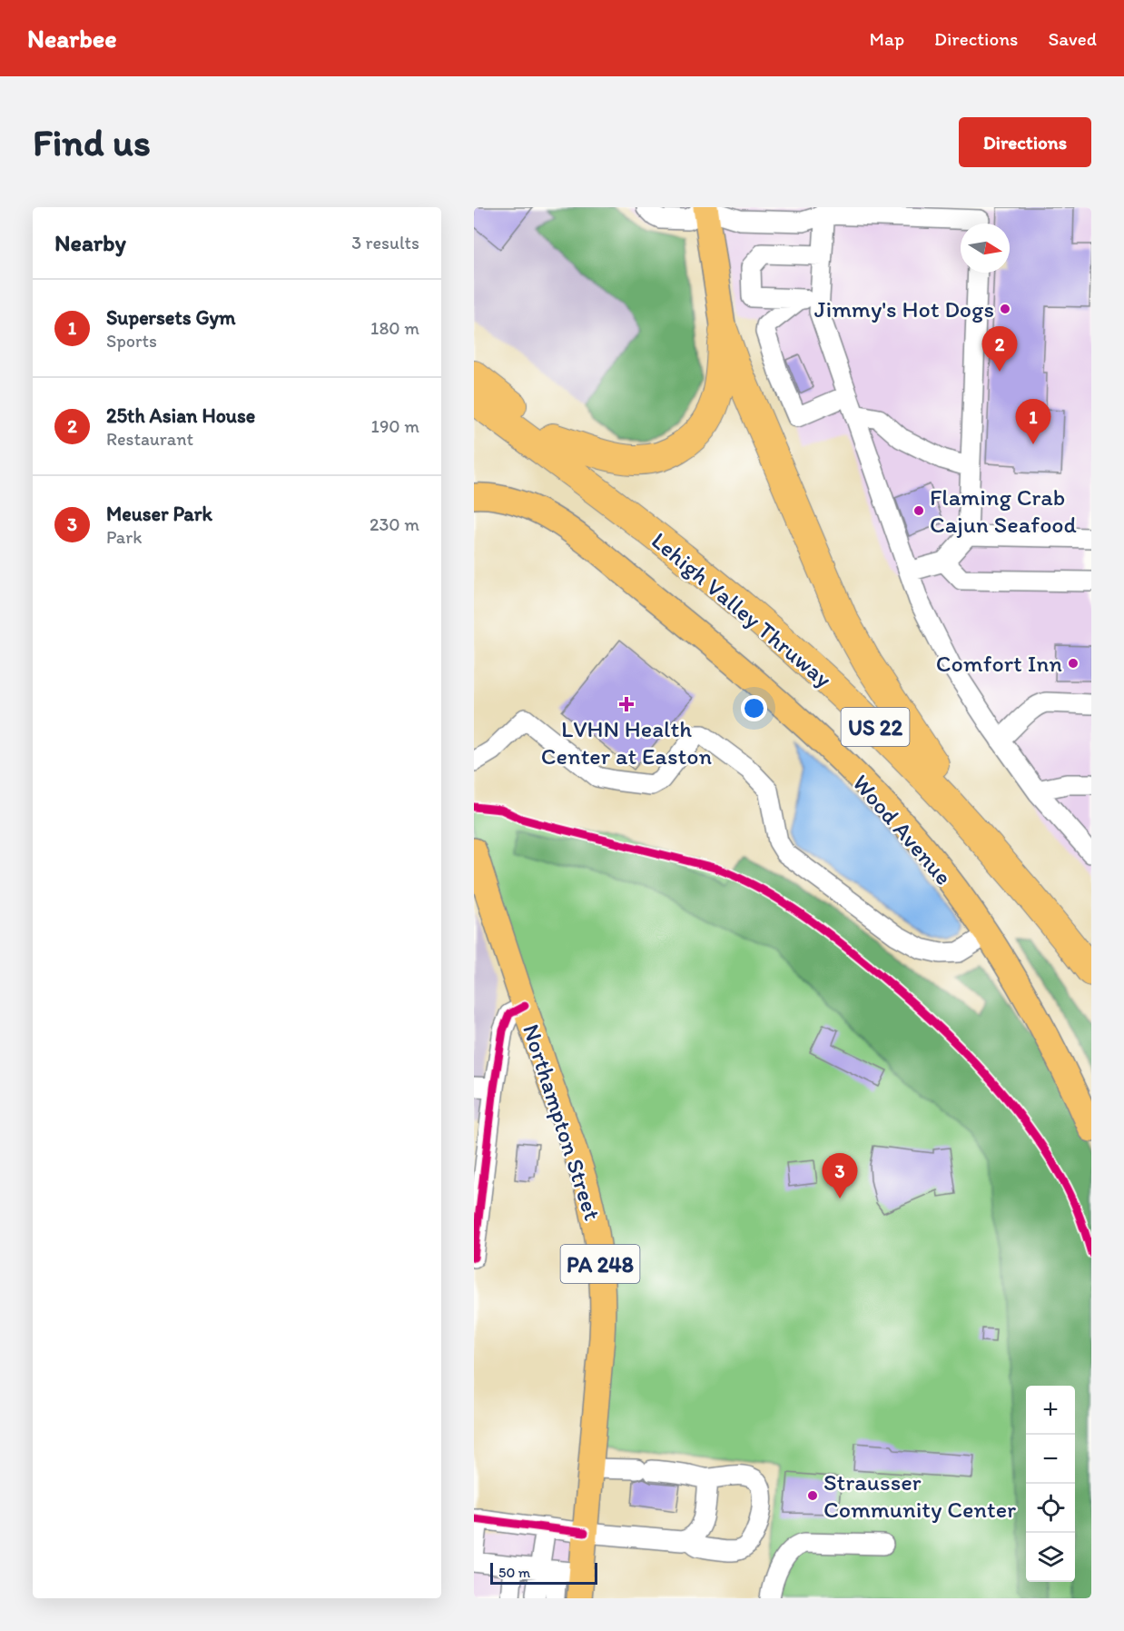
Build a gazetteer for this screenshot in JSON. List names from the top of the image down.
{
  "streets": {
    "highway": ["Lehigh Valley Thruway", "US 22"],
    "main road": ["Wood Avenue", "Northampton Street", "PA 248"]
  },
  "places": {
    "other": [
      "Jimmy's Hot Dogs",
      "Flaming Crab Cajun Seafood",
      "Comfort Inn",
      "Strausser Community Center"
    ],
    "health": ["LVHN Health Center at Easton"]
  },
  "scale_bar": "50 m",
  "north": "right",
  "page": {
    "header": "Nearbee",
    "nav": ["Map", "Directions", "Saved"],
    "buttons": "Directions",
    "title": "Find us",
    "heading": ["Nearby", "3 results"],
    "list": [
      {
        "mark": "1",
        "name": "Supersets Gym",
        "note": "Sports",
        "value": "180 m"
      },
      {
        "mark": "2",
        "name": "25th Asian House",
        "note": "Restaurant",
        "value": "190 m"
      },
      {
        "mark": "3",
        "name": "Meuser Park",
        "note": "Park",
        "value": "230 m"
      }
    ],
    "pins": ["2", "1", "3"],
    "map_buttons": ["+", "−"],
    "scale": "50 m"
  }
}
